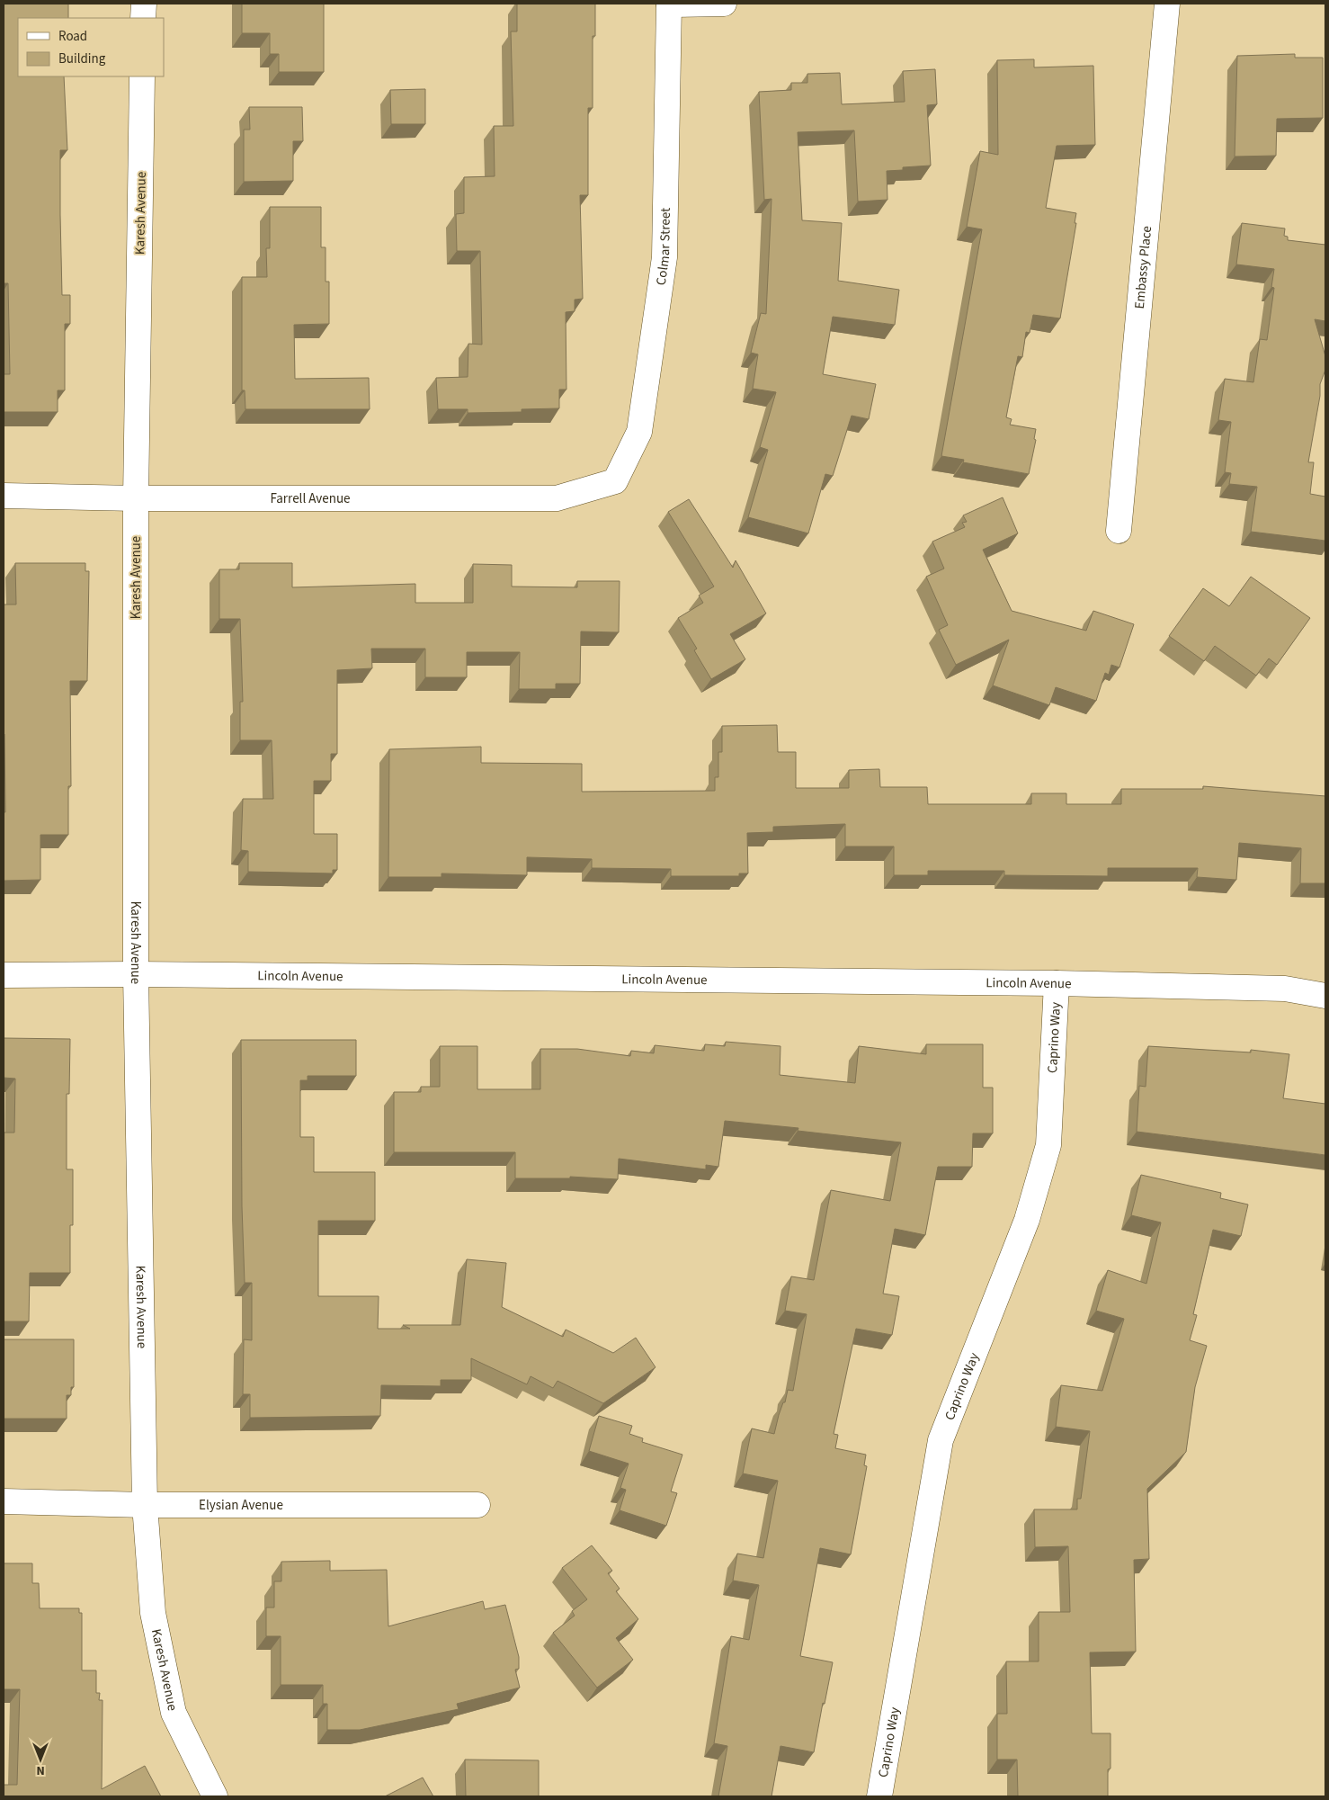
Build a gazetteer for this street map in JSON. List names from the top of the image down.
{
  "streets": {
    "street": [
      "Karesh Avenue",
      "Colmar Street",
      "Embassy Place",
      "Farrell Avenue",
      "Lincoln Avenue",
      "Caprino Way",
      "Elysian Avenue"
    ]
  },
  "crossings": [
    ["Karesh Avenue", "Farrell Avenue"],
    ["Karesh Avenue", "Lincoln Avenue"],
    ["Karesh Avenue", "Elysian Avenue"],
    ["Colmar Street", "Farrell Avenue"],
    ["Lincoln Avenue", "Caprino Way"]
  ],
  "legend": ["Road", "Building"],
  "north": "bottom"
}
